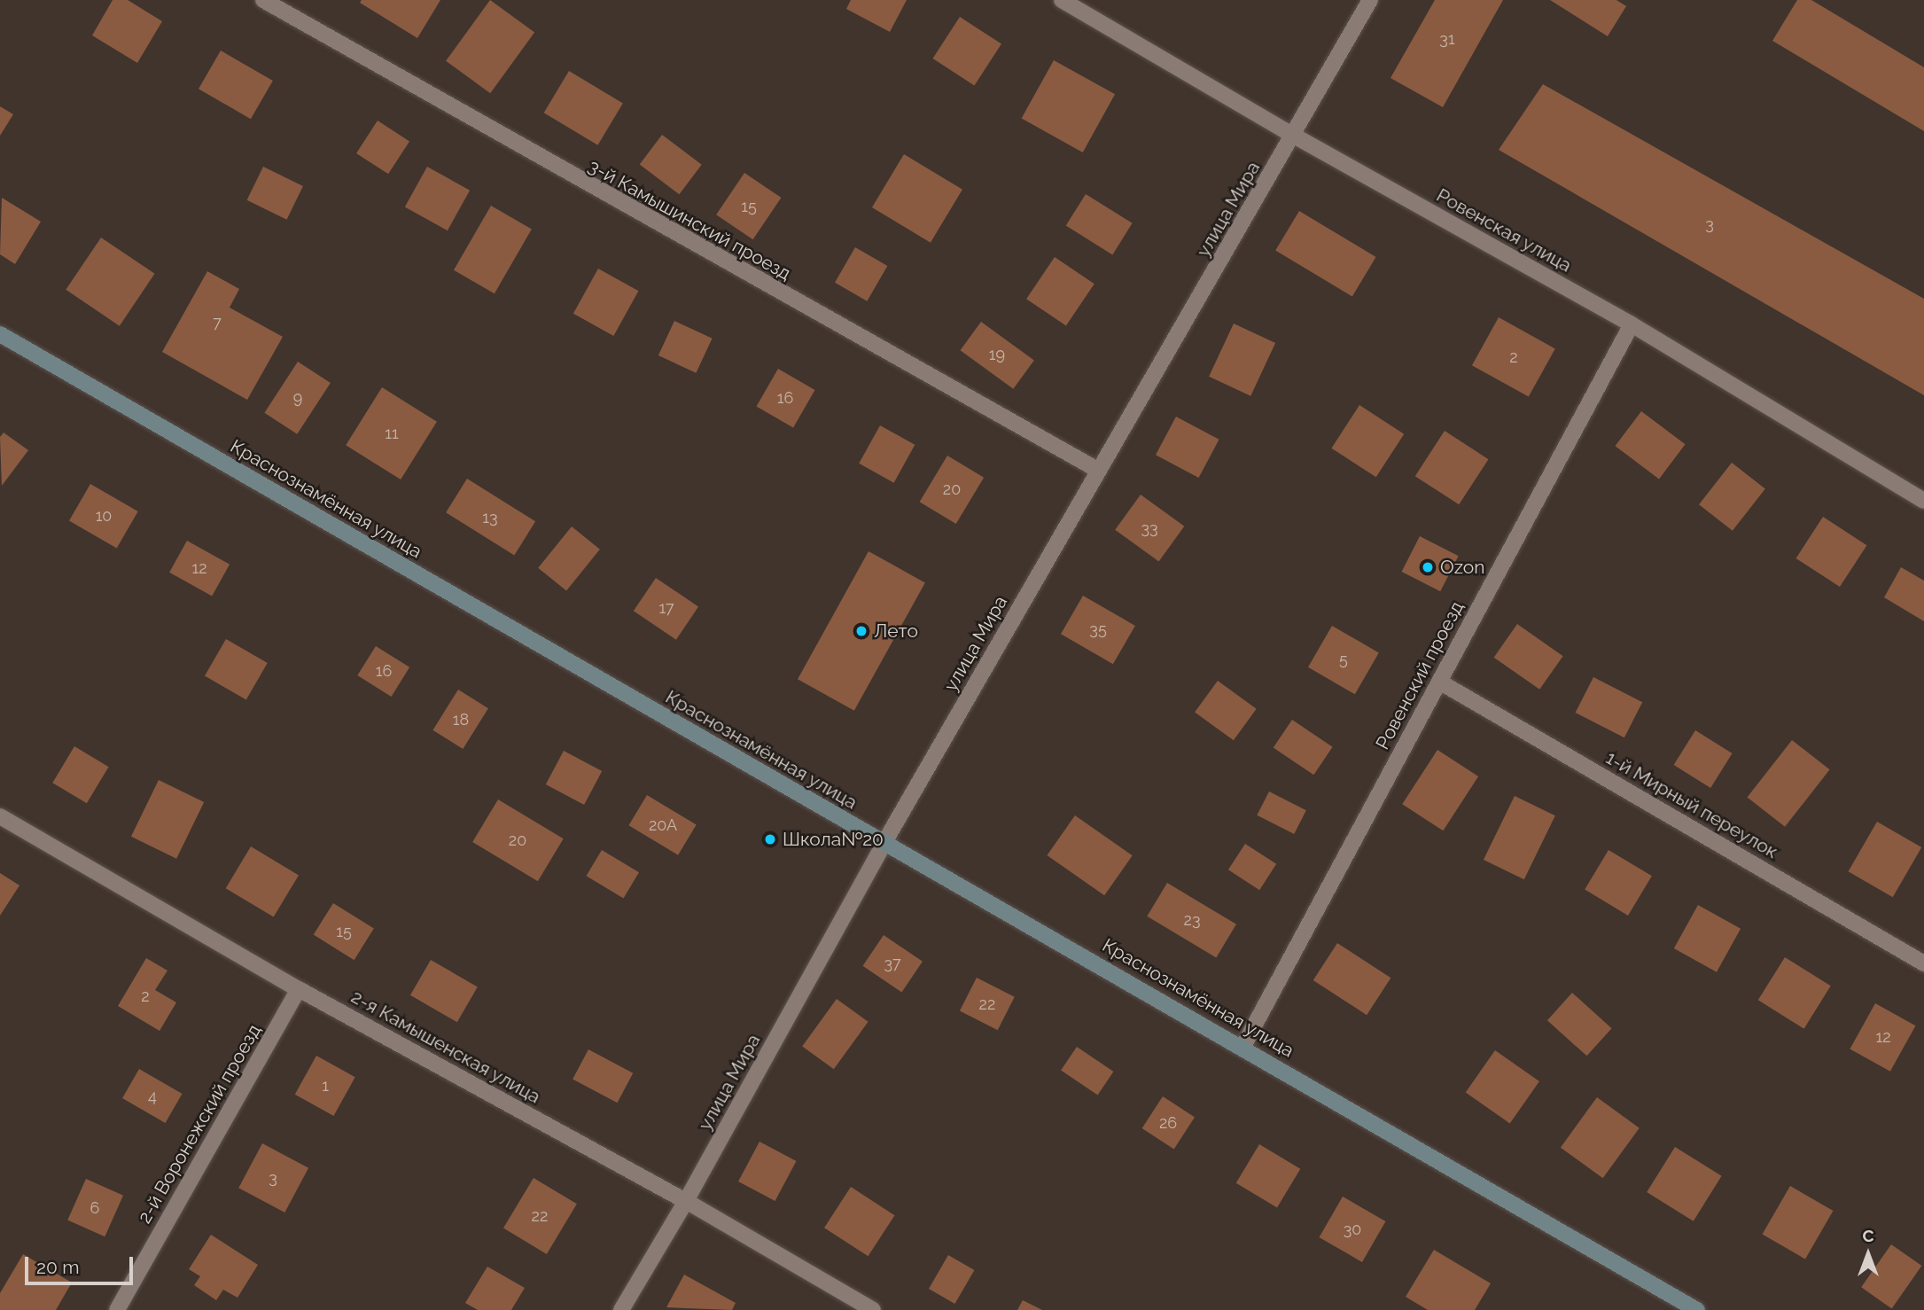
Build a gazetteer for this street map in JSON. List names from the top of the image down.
{
  "streets": {
    "street": [
      "улица Мира",
      "3-й Камышинский проезд",
      "Ровенская улица",
      "Краснознамённая улица",
      "Ровенский проезд",
      "1-й Мирный переулок",
      "2-я Камышенская улица",
      "2-й Воронежский проезд"
    ]
  },
  "crossings": [
    ["улица Мира", "3-й Камышинский проезд"],
    ["улица Мира", "Ровенская улица"],
    ["улица Мира", "Краснознамённая улица"],
    ["улица Мира", "2-я Камышенская улица"],
    ["Ровенская улица", "Ровенский проезд"],
    ["Краснознамённая улица", "Ровенский проезд"],
    ["Ровенский проезд", "1-й Мирный переулок"],
    ["2-я Камышенская улица", "2-й Воронежский проезд"]
  ],
  "places": ["Ozon", "Лето", "Школа№20"],
  "house_numbers": [
    "31",
    "15",
    "3",
    "7",
    "19",
    "2",
    "9",
    "16",
    "11",
    "20",
    "10",
    "13",
    "33",
    "12",
    "17",
    "35",
    "5",
    "16",
    "18",
    "20А",
    "20",
    "23",
    "15",
    "37",
    "2",
    "22",
    "12",
    "1",
    "4",
    "26",
    "3",
    "6",
    "22",
    "30"
  ],
  "scale_bar": "20 m",
  "north": "top"
}
